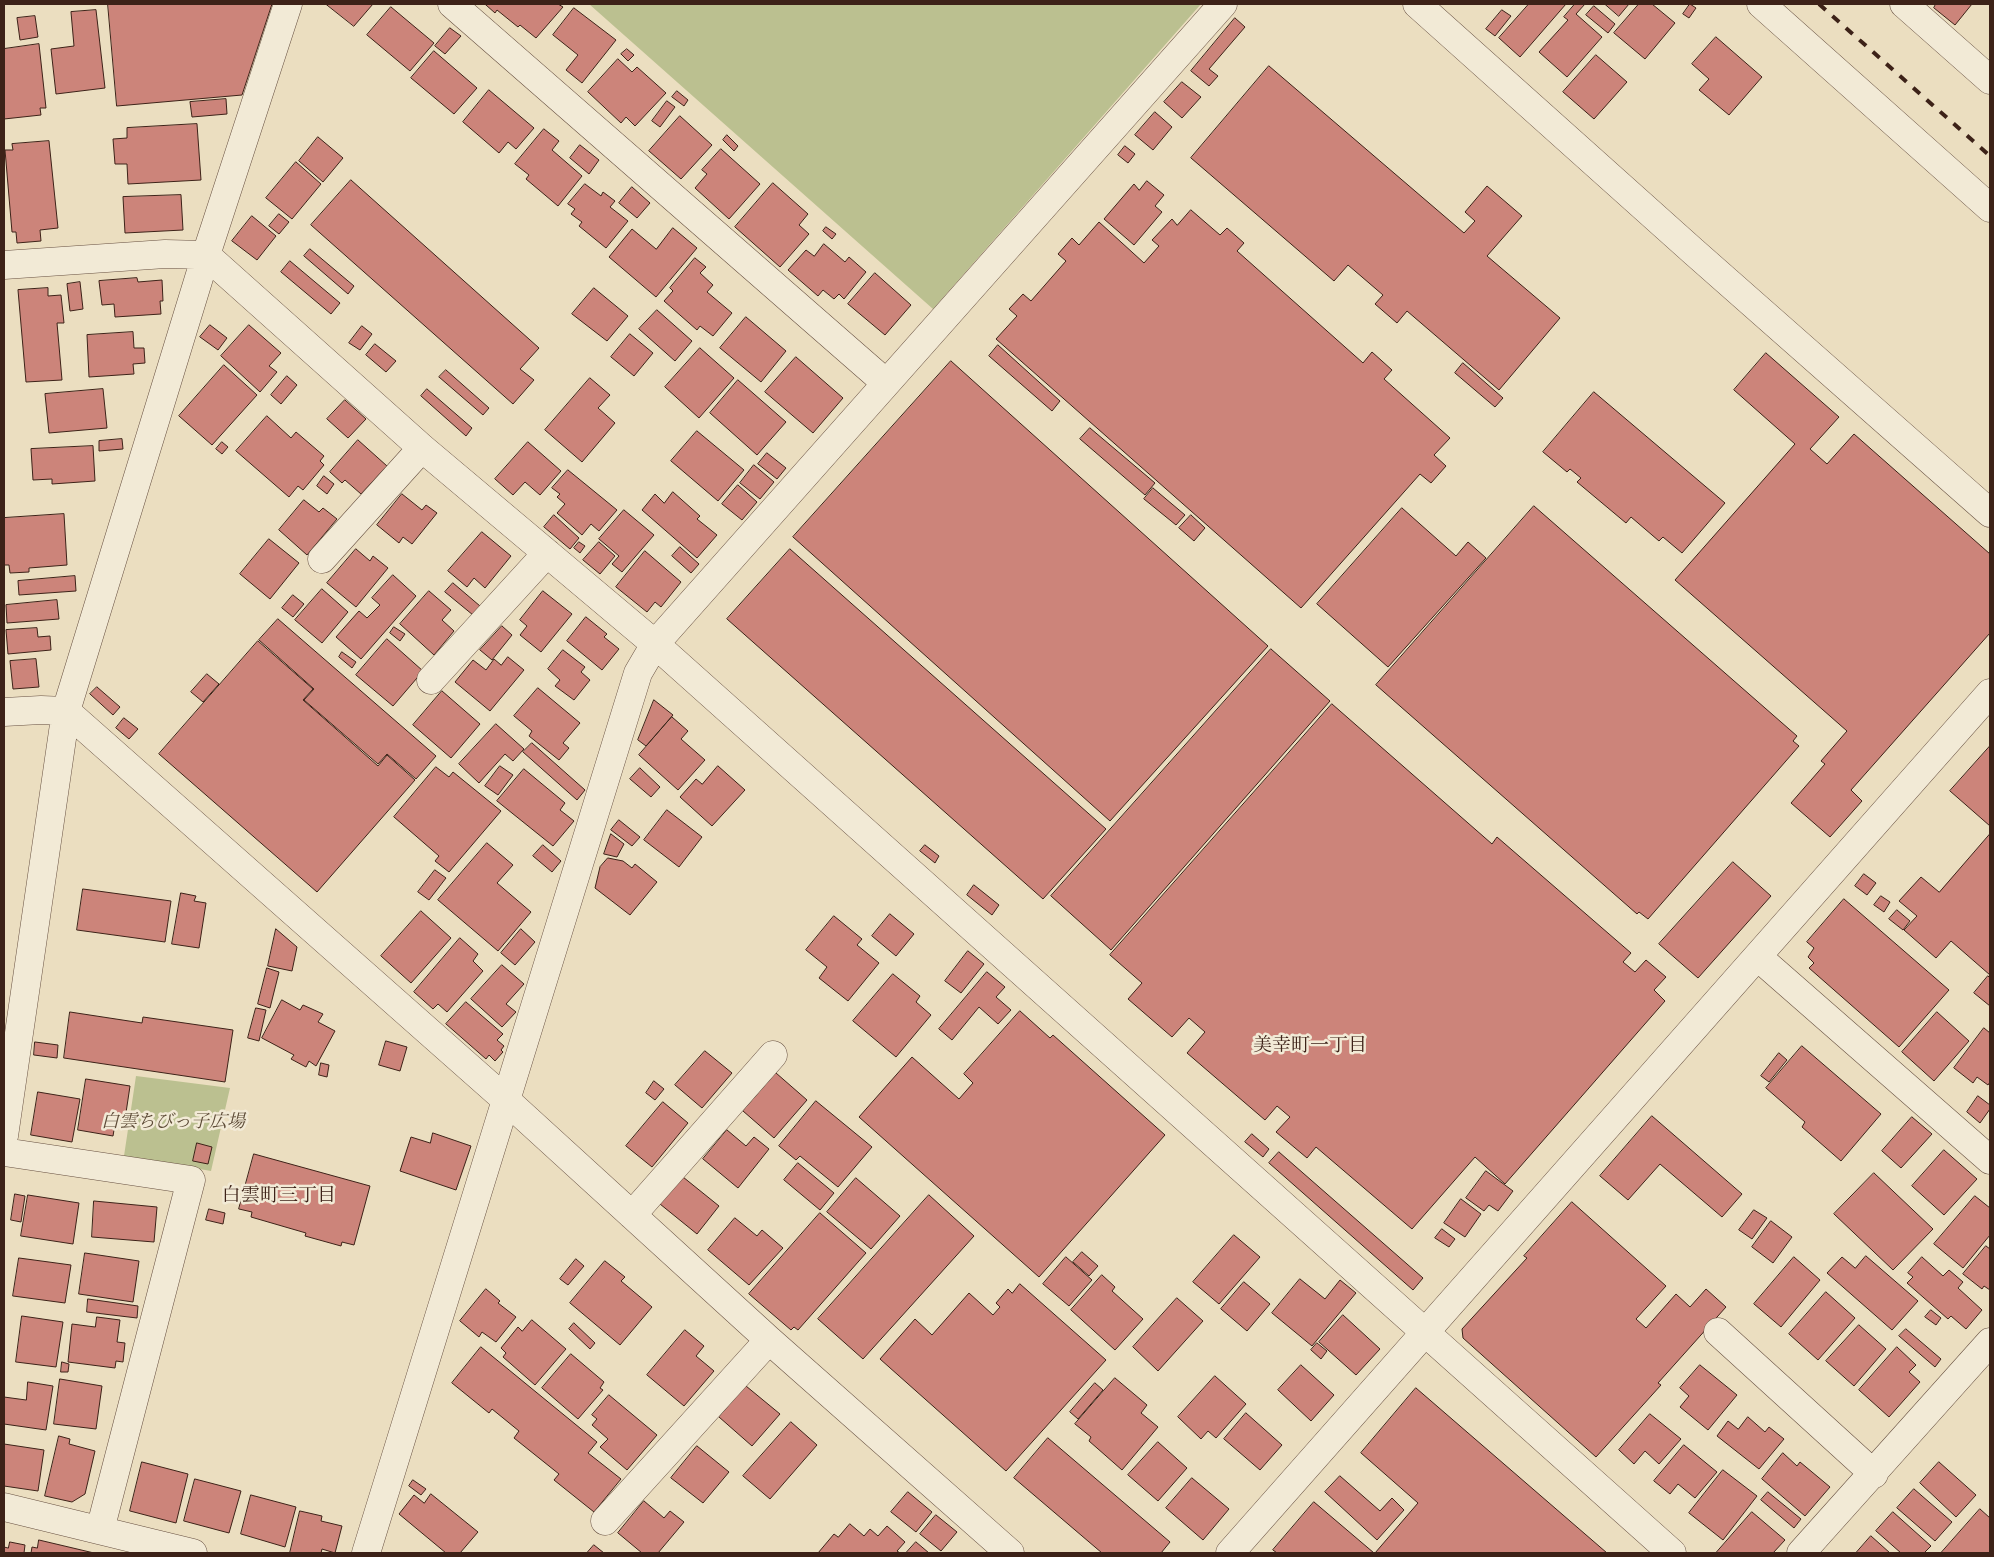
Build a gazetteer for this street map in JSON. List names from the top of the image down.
{
  "districts": ["美幸町一丁目", "白雲町三丁目"],
  "parks": ["白雲ちびっ子広場"]
}
